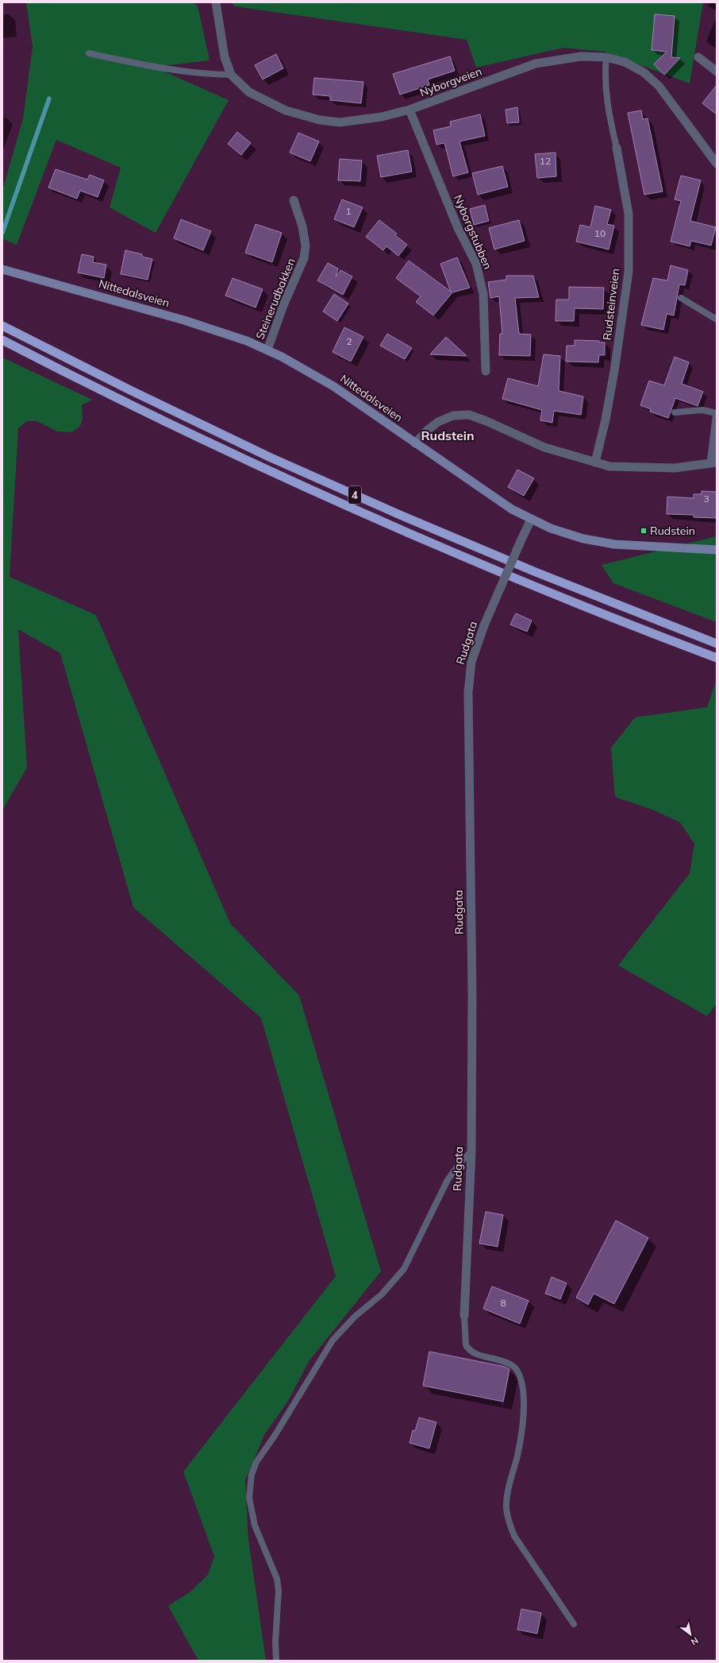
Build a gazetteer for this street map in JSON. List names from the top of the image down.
{
  "streets": {
    "highway": ["4"],
    "main road": ["Nittedalsveien"],
    "street": [
      "Nyborgveien",
      "Nyborgstubben",
      "Steinerudbakken",
      "Rudsteinveien",
      "Rudgata"
    ]
  },
  "crossings": [
    ["Nyborgveien", "Nyborgstubben"],
    ["Nittedalsveien", "Steinerudbakken"],
    ["Nittedalsveien", "Rudgata"]
  ],
  "districts": ["Rudstein"],
  "places": {
    "transit": ["Rudstein"]
  },
  "house_numbers": [
    "12",
    "1",
    "10",
    "2",
    "3",
    "8"
  ],
  "north": "bottom right"
}
